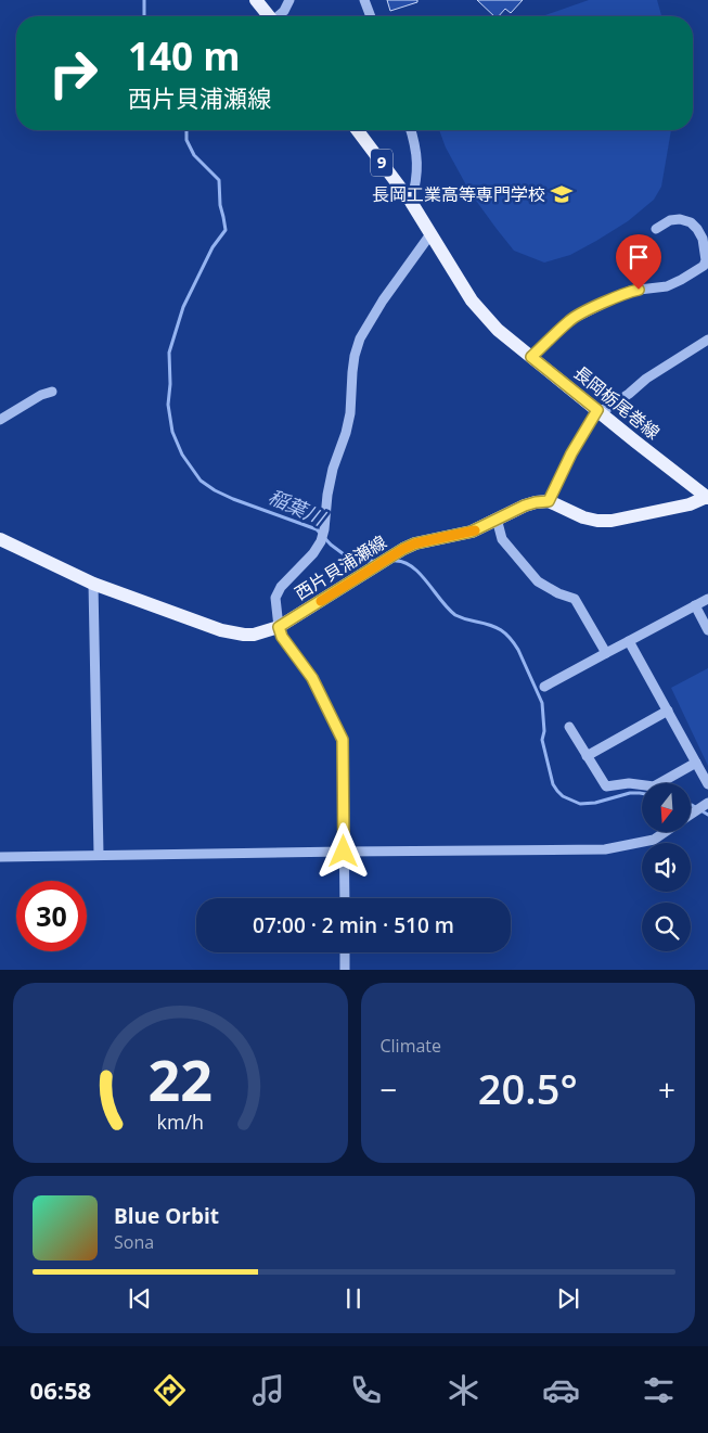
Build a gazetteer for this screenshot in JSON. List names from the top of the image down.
{
  "streets": {
    "main road": ["9", "長岡栃尾巻線", "西片貝浦瀬線"]
  },
  "water": ["稲葉川"],
  "places": {
    "school or university": ["長岡工業高等専門学校"]
  },
  "north": "bottom",
  "page": {
    "turn": ["140 m", "西片貝浦瀬線"],
    "limit": "30",
    "trip": "07:00 · 2 min · 510 m",
    "tile": "Climate",
    "heat": ["−", "20.5°", "+"],
    "song": ["Blue Orbit", "Sona"],
    "tabs": "06:58",
    "gauge": ["22", "km/h"]
  }
}
